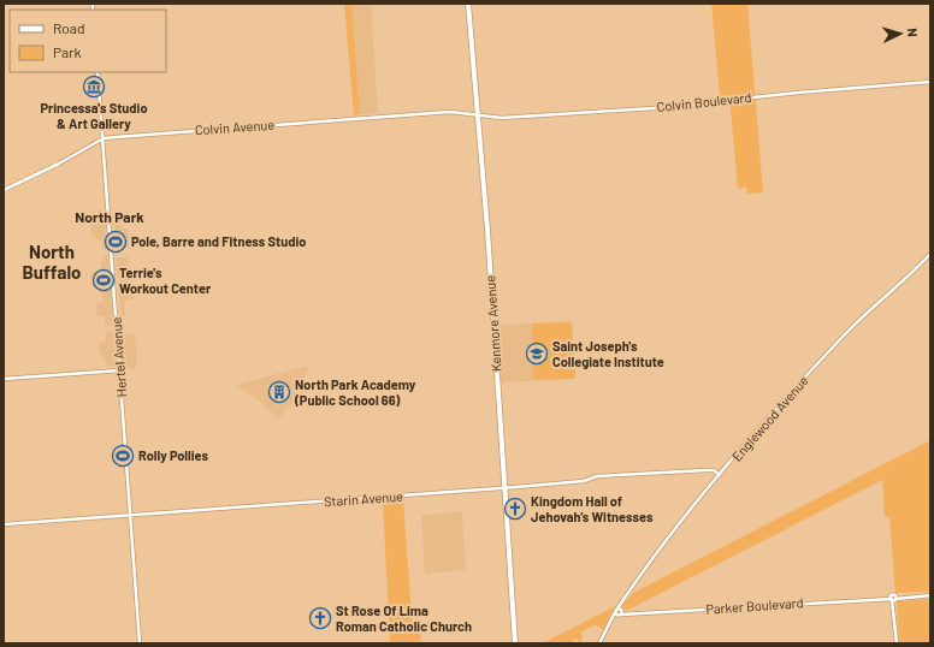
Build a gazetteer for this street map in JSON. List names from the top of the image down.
{
  "streets": {
    "main road": ["Kenmore Avenue"],
    "street": [
      "Colvin Boulevard",
      "Colvin Avenue",
      "Hertel Avenue",
      "Englewood Avenue",
      "Starin Avenue",
      "Parker Boulevard"
    ]
  },
  "crossings": [
    ["Colvin Boulevard", "Colvin Avenue"],
    ["Colvin Boulevard", "Kenmore Avenue"],
    ["Colvin Avenue", "Kenmore Avenue"],
    ["Colvin Avenue", "Hertel Avenue"],
    ["Kenmore Avenue", "Starin Avenue"],
    ["Hertel Avenue", "Starin Avenue"],
    ["Englewood Avenue", "Starin Avenue"],
    ["Englewood Avenue", "Parker Boulevard"]
  ],
  "districts": ["North Park", "North Buffalo"],
  "places": {
    "museum": ["Princessa's Studio & Art Gallery"],
    "sports": ["Pole, Barre and Fitness Studio", "Terrie's Workout Center", "Rolly Pollies"],
    "school or university": ["Saint Joseph's Collegiate Institute"],
    "building": ["North Park Academy (Public School 66)"],
    "church": ["Kingdom Hall of Jehovah’s Witnesses", "St Rose Of Lima Roman Catholic Church"]
  },
  "legend": ["Road", "Park"],
  "north": "right"
}
